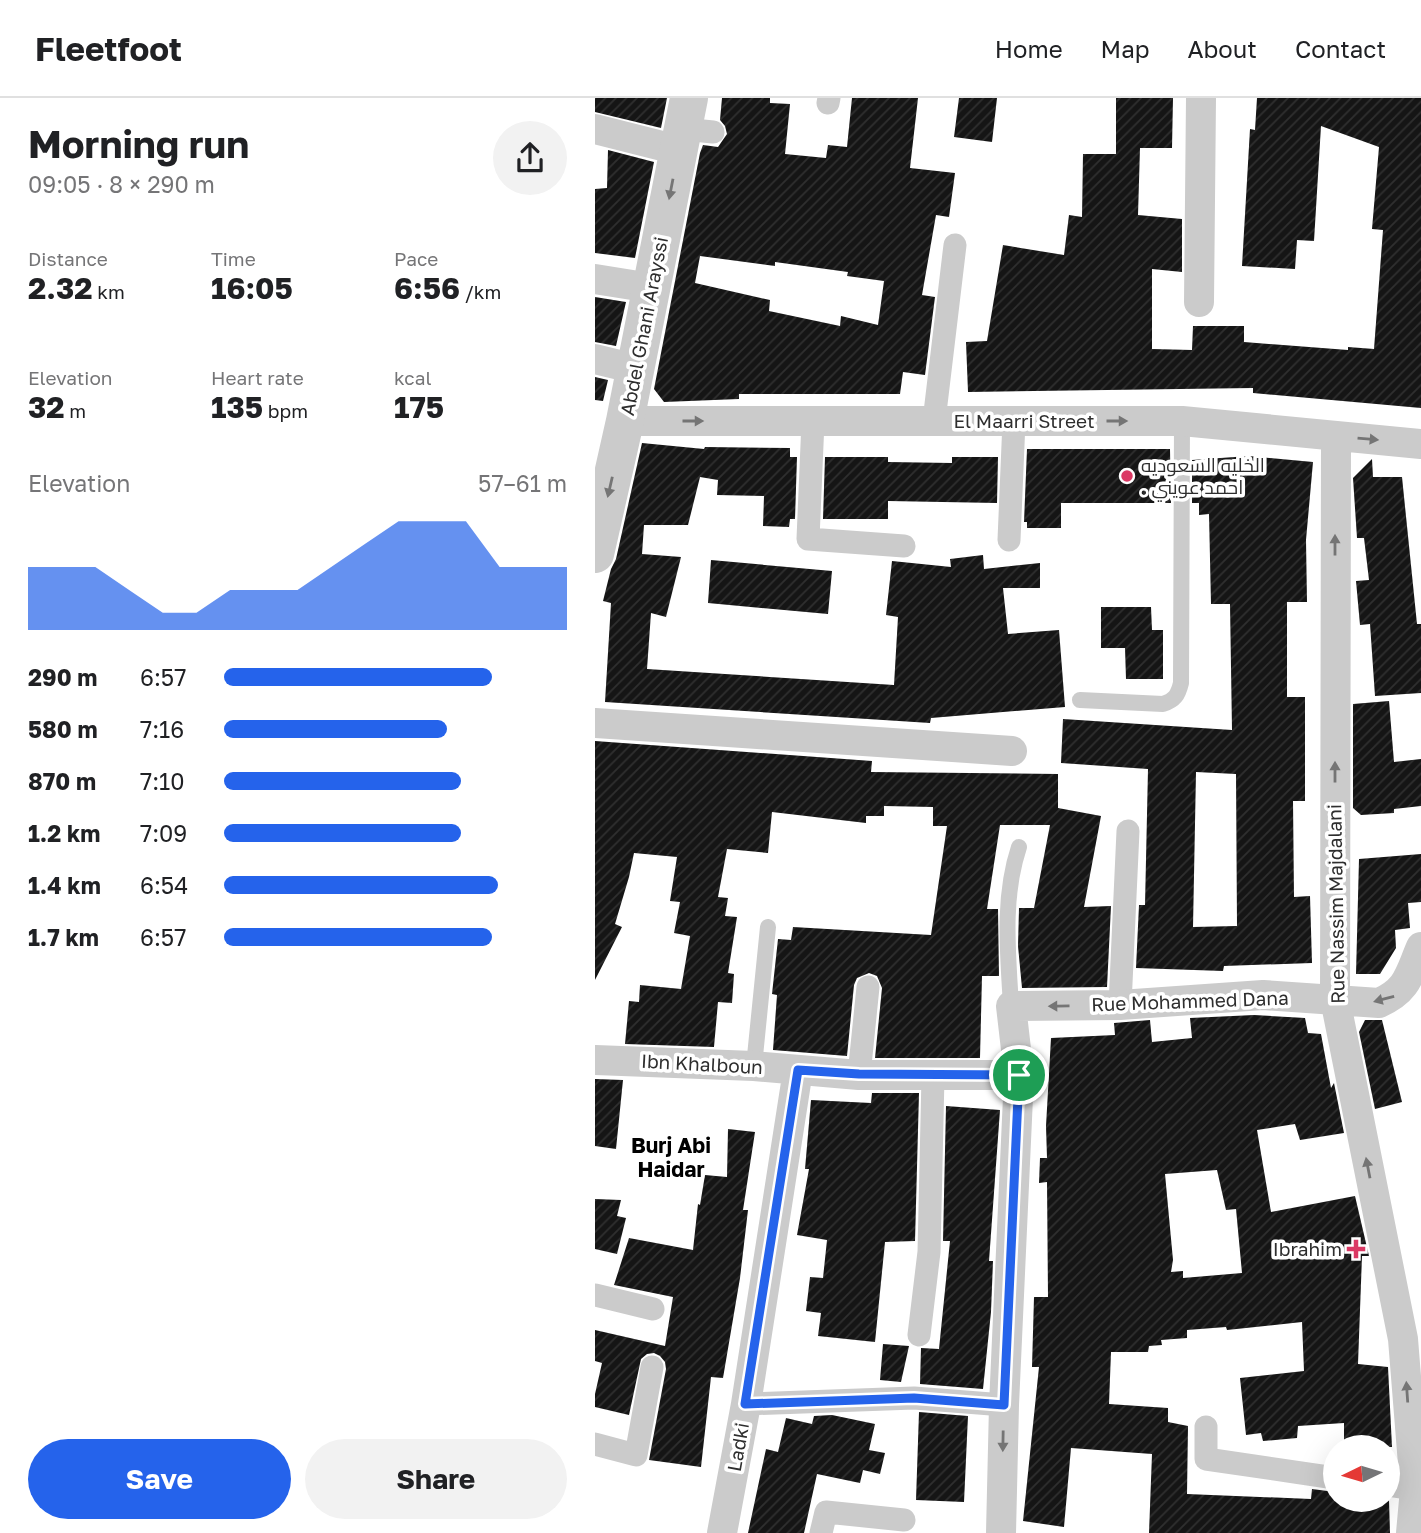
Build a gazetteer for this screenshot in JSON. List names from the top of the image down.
{
  "streets": {
    "street": [
      "Abdel Ghani Arayssi",
      "El Maarri Street",
      "Rue Nassim Majdalani",
      "Rue Mohammed Dana",
      "Ibn Khalboun",
      "Ladki"
    ]
  },
  "crossings": [
    ["Abdel Ghani Arayssi", "El Maarri Street"],
    ["El Maarri Street", "Rue Nassim Majdalani"],
    ["Rue Nassim Majdalani", "Rue Mohammed Dana"],
    ["Ibn Khalboun", "Ladki"]
  ],
  "one_way": ["El Maarri Street", "Rue Nassim Majdalani", "Rue Mohammed Dana"],
  "districts": ["Burj Abi Haidar"],
  "places": {
    "other": ["الخليه السعوديه . احمد عويني"],
    "health": ["Ibrahim"]
  },
  "north": "left",
  "page": {
    "header": "Fleetfoot",
    "nav": [
      "Home",
      "Map",
      "About",
      "Contact"
    ],
    "heading": ["Morning run", "09:05 · 8 × 290 m"],
    "stats": [
      ["Distance", "2.32 km"],
      ["Time", "16:05"],
      ["Pace", "6:56 /km"],
      ["Elevation", "32 m"],
      ["Heart rate", "135 bpm"],
      ["kcal", "175"]
    ],
    "chart": ["Elevation", "57–61 m"],
    "list": [
      {
        "name": "290 m",
        "note": "6:57"
      },
      {
        "name": "580 m",
        "note": "7:16"
      },
      {
        "name": "870 m",
        "note": "7:10"
      },
      {
        "name": "1.2 km",
        "note": "7:09"
      },
      {
        "name": "1.4 km",
        "note": "6:54"
      },
      {
        "name": "1.7 km",
        "note": "6:57"
      }
    ],
    "buttons": ["Save", "Share"]
  }
}
